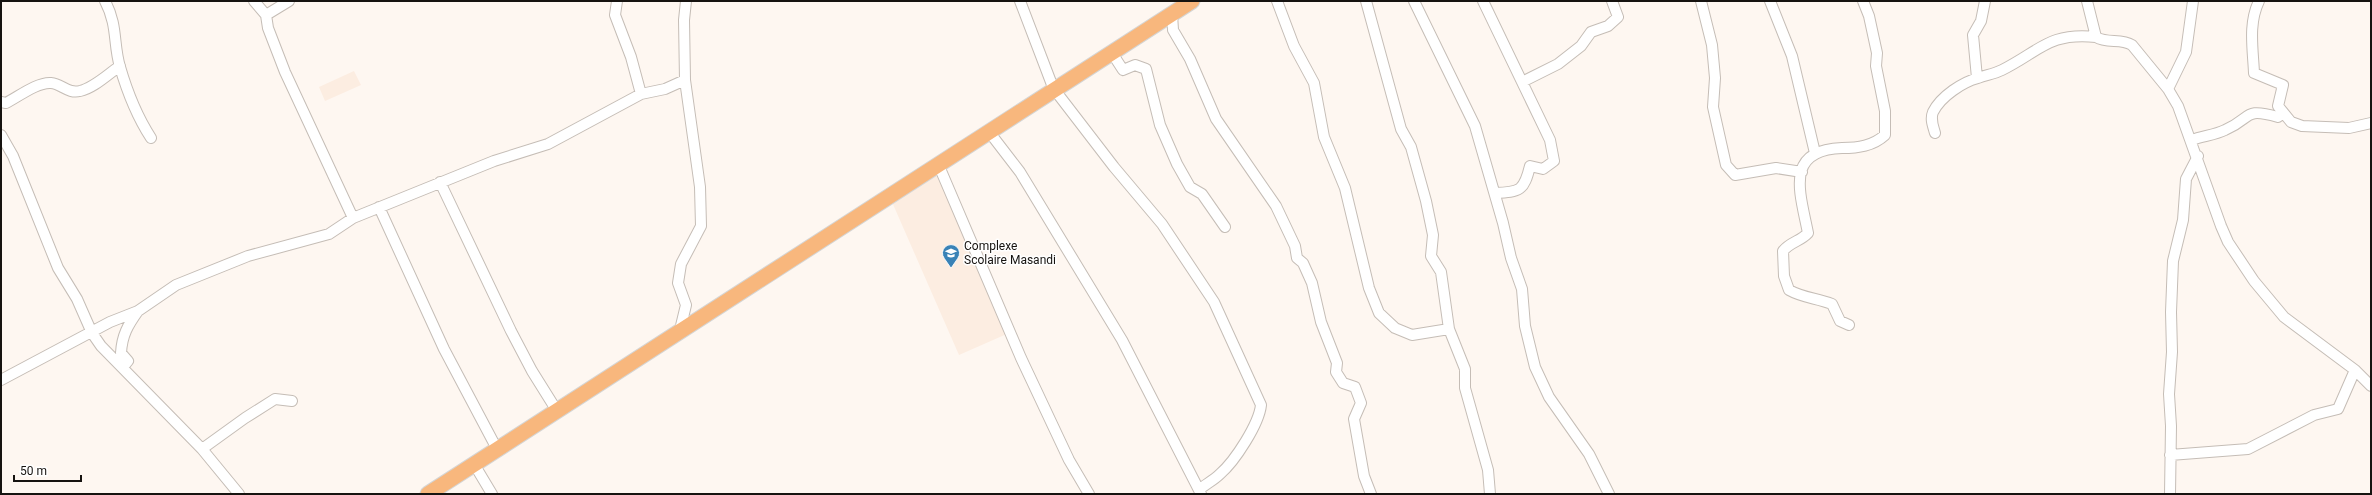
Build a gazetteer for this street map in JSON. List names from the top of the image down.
{
  "places": {
    "school or university": ["Complexe Scolaire Masandi"]
  },
  "scale_bar": "50 m"
}
